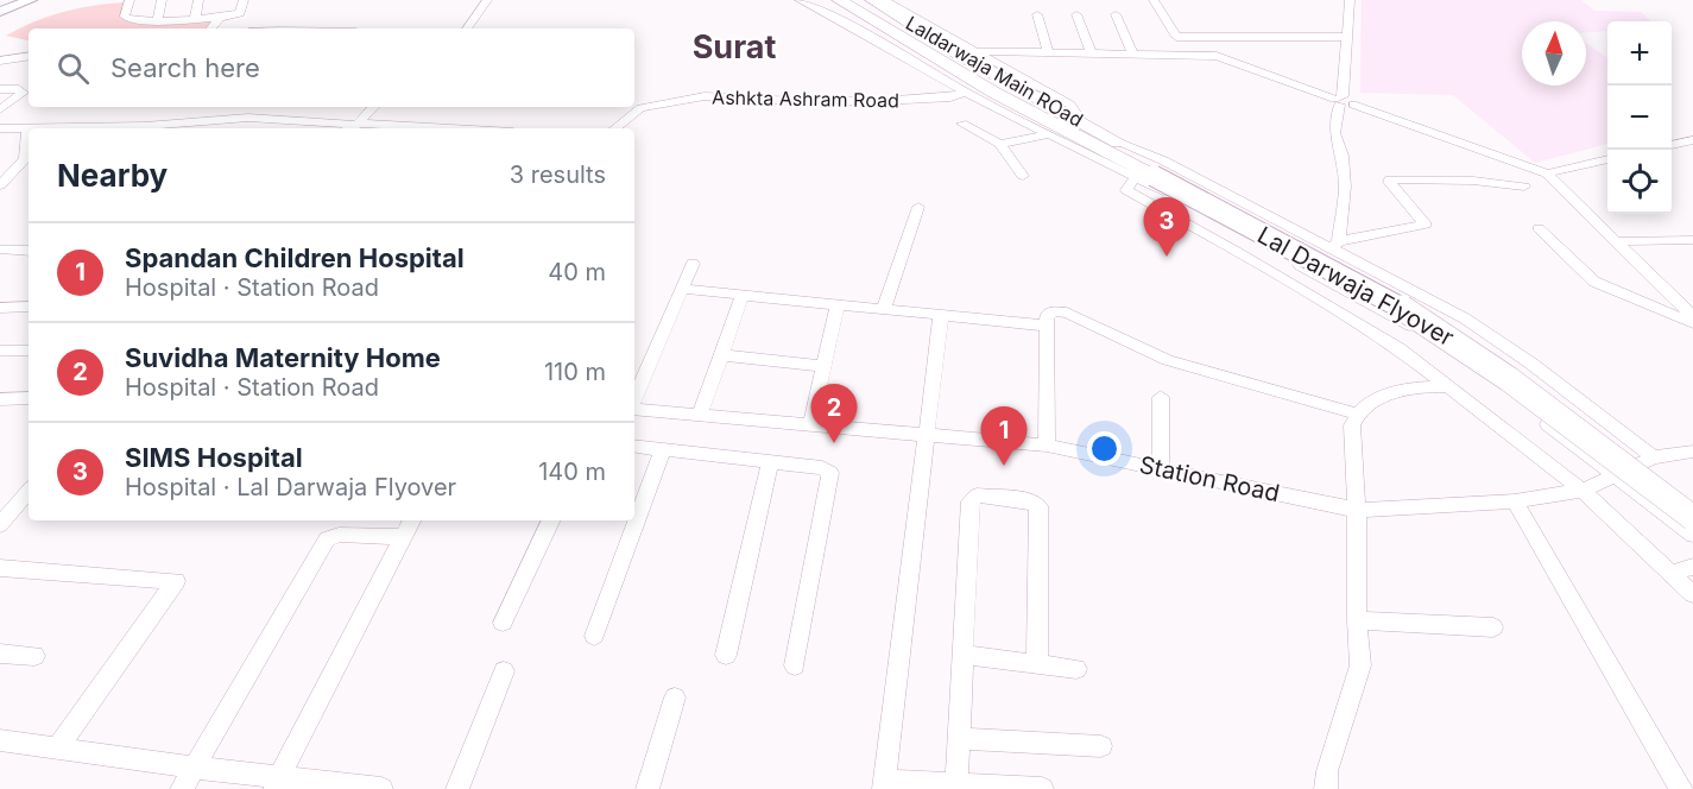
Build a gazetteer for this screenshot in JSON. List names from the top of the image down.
{
  "streets": {
    "highway": ["Laldarwaja Main ROad", "Lal Darwaja Flyover"],
    "street": ["Ashkta Ashram Road", "Station Road"]
  },
  "crossings": [
    ["Laldarwaja Main ROad", "Lal Darwaja Flyover"]
  ],
  "districts": ["Surat"],
  "north": "top",
  "page": {
    "map_buttons": ["+", "−"],
    "search": "Search here",
    "heading": ["Nearby", "3 results"],
    "pins": ["3", "2", "1"],
    "list": [
      {
        "mark": "1",
        "name": "Spandan Children Hospital",
        "note": "Hospital · Station Road",
        "value": "40 m"
      },
      {
        "mark": "2",
        "name": "Suvidha Maternity Home",
        "note": "Hospital · Station Road",
        "value": "110 m"
      },
      {
        "mark": "3",
        "name": "SIMS Hospital",
        "note": "Hospital · Lal Darwaja Flyover",
        "value": "140 m"
      }
    ]
  }
}
